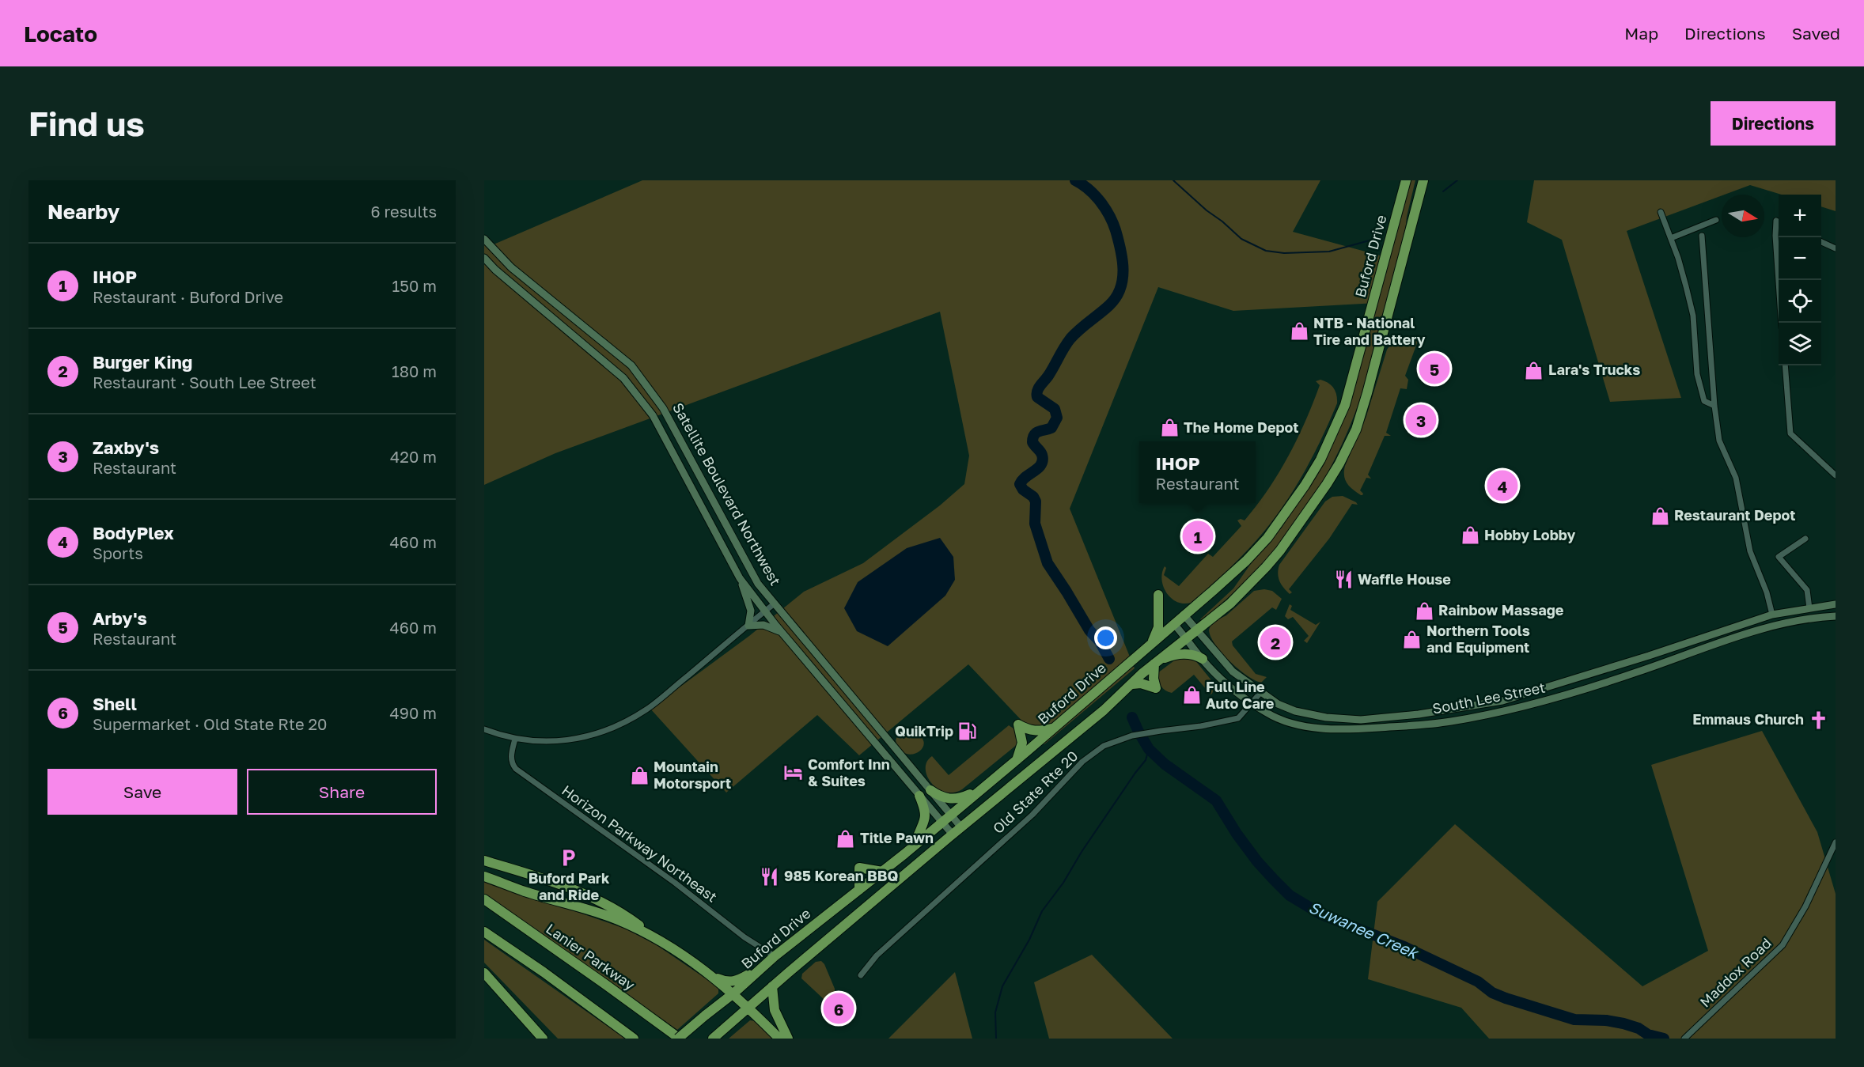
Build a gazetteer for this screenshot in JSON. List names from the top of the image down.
{
  "streets": {
    "highway": ["Buford Drive", "Lanier Parkway"],
    "main road": ["Satellite Boulevard Northwest", "South Lee Street"],
    "street": ["Old State Rte 20", "Horizon Parkway Northeast", "Maddox Road"]
  },
  "crossings": [
    ["Buford Drive", "Satellite Boulevard Northwest"],
    ["Buford Drive", "South Lee Street"],
    ["Buford Drive", "Horizon Parkway Northeast"],
    ["Buford Drive", "Lanier Parkway"],
    ["South Lee Street", "Old State Rte 20"]
  ],
  "water": ["Suwanee Creek"],
  "places": {
    "shop": [
      "NTB - National Tire and Battery",
      "Lara's Trucks",
      "The Home Depot",
      "Restaurant Depot",
      "Hobby Lobby",
      "Rainbow Massage",
      "Northern Tools and Equipment",
      "Full Line Auto Care",
      "Mountain Motorsport",
      "Title Pawn"
    ],
    "restaurant": ["Waffle House", "985 Korean BBQ"],
    "church": ["Emmaus Church"],
    "fuel station": ["QuikTrip"],
    "hotel": ["Comfort Inn & Suites"],
    "parking": ["Buford Park and Ride"]
  },
  "north": "right",
  "page": {
    "header": "Locato",
    "nav": ["Map", "Directions", "Saved"],
    "buttons": [
      "Directions",
      ["Save", "Share"]
    ],
    "title": "Find us",
    "heading": ["Nearby", "6 results"],
    "map_buttons": ["+", "−"],
    "list": [
      {
        "mark": "1",
        "name": "IHOP",
        "note": "Restaurant · Buford Drive",
        "value": "150 m"
      },
      {
        "mark": "2",
        "name": "Burger King",
        "note": "Restaurant · South Lee Street",
        "value": "180 m"
      },
      {
        "mark": "3",
        "name": "Zaxby's",
        "note": "Restaurant",
        "value": "420 m"
      },
      {
        "mark": "4",
        "name": "BodyPlex",
        "note": "Sports",
        "value": "460 m"
      },
      {
        "mark": "5",
        "name": "Arby's",
        "note": "Restaurant",
        "value": "460 m"
      },
      {
        "mark": "6",
        "name": "Shell",
        "note": "Supermarket · Old State Rte 20",
        "value": "490 m"
      }
    ],
    "pins": [
      "5",
      "3",
      "4",
      "1",
      "2",
      "6"
    ],
    "popup": ["IHOP", "Restaurant"]
  }
}
